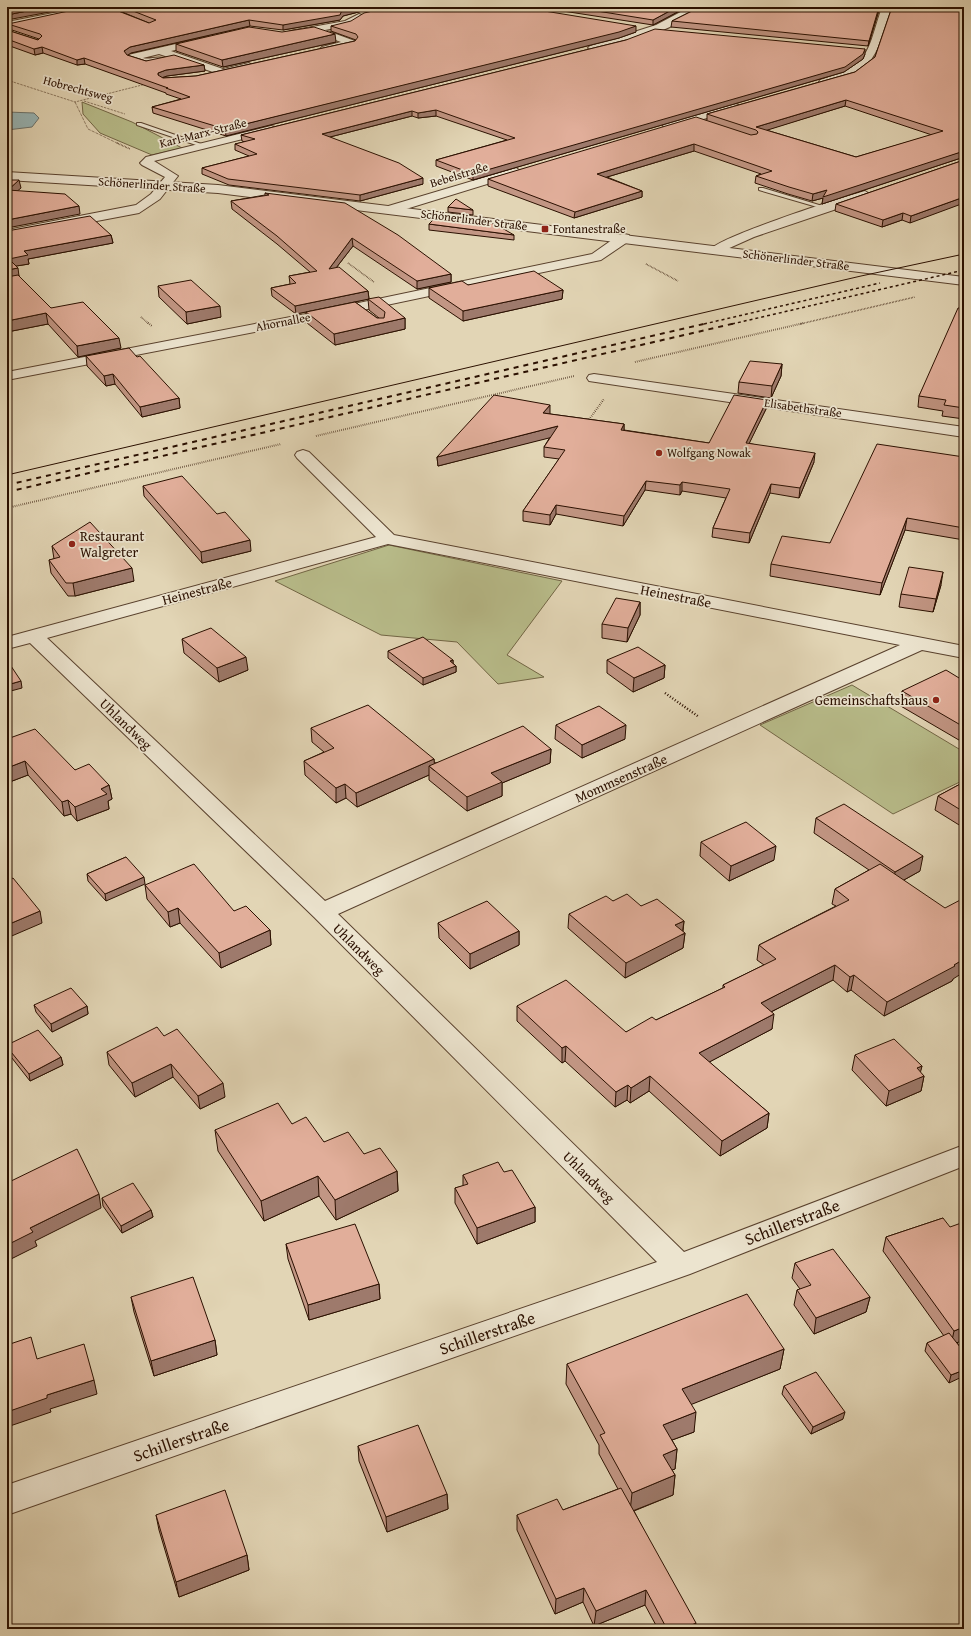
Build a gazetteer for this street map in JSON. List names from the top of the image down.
{
  "streets": {
    "street": [
      "Karl-Marx-Straße",
      "Bebelstraße",
      "Schönerlinder Straße",
      "Ahornallee",
      "Elisabethstraße",
      "Heinestraße",
      "Uhlandweg",
      "Mommsenstraße",
      "Schillerstraße"
    ],
    "path": ["Hobrechtsweg"]
  },
  "crossings": [
    ["Karl-Marx-Straße", "Schönerlinder Straße"],
    ["Bebelstraße", "Schönerlinder Straße"],
    ["Schönerlinder Straße", "Ahornallee"],
    ["Heinestraße", "Uhlandweg"],
    ["Heinestraße", "Mommsenstraße"],
    ["Uhlandweg", "Mommsenstraße"],
    ["Uhlandweg", "Schillerstraße"]
  ],
  "places": {
    "transit": ["Fontanestraße"],
    "other": ["Wolfgang Nowak", "Restaurant Walgreter", "Gemeinschaftshaus"]
  }
}
